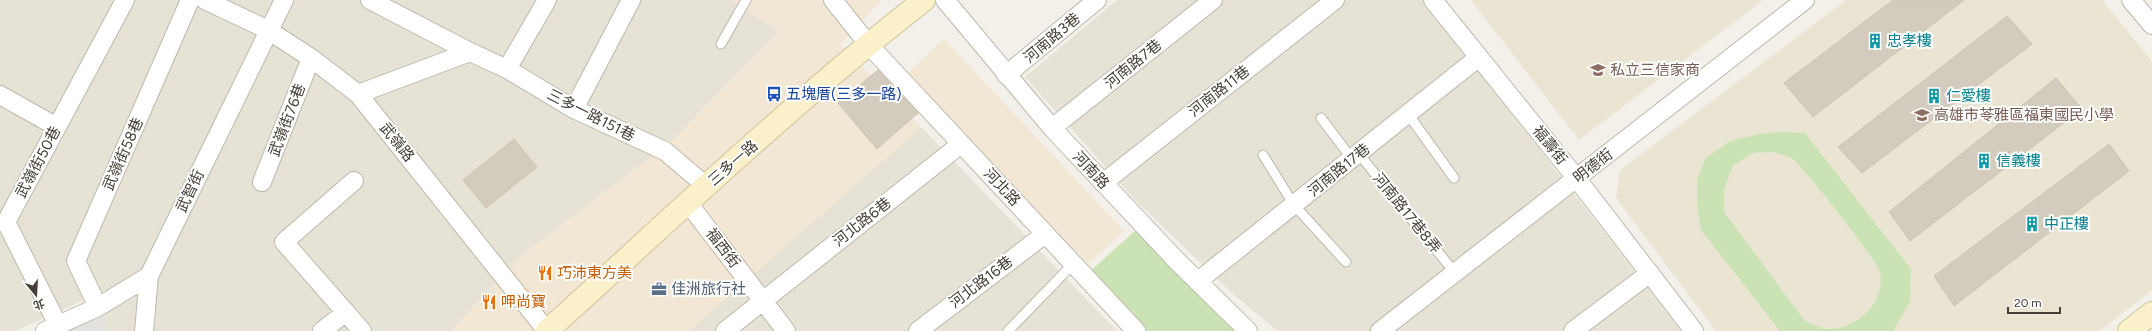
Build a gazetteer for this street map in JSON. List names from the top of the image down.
{
  "streets": {
    "street": [
      "河南路3巷",
      "河南路7巷",
      "河南路11巷",
      "三多一路151巷",
      "武嶺街76巷",
      "武嶺路",
      "福壽街",
      "武嶺街58巷",
      "武嶺街50巷",
      "三多一路",
      "明德街",
      "河南路",
      "河南路17巷",
      "河北路",
      "武智街",
      "河北路6巷",
      "福西街",
      "河北路16巷"
    ],
    "lane": ["河南路17巷8弄"]
  },
  "crossings": [
    ["河南路3巷", "河南路"],
    ["河南路7巷", "河南路"],
    ["河南路11巷", "河南路"],
    ["三多一路151巷", "三多一路"],
    ["武嶺街76巷", "武嶺路"],
    ["武嶺路", "三多一路"],
    ["武嶺路", "武智街"],
    ["福壽街", "明德街"],
    ["福壽街", "河南路17巷"],
    ["三多一路", "河北路"],
    ["三多一路", "福西街"],
    ["明德街", "河南路17巷8弄"],
    ["河南路", "河南路17巷"],
    ["河南路17巷", "河南路17巷8弄"],
    ["河北路", "河北路6巷"],
    ["河北路", "河北路16巷"],
    ["河北路6巷", "福西街"]
  ],
  "places": {
    "building": [
      "忠孝樓",
      "仁愛樓",
      "信義樓",
      "中正樓"
    ],
    "school or university": ["私立三信家商", "高雄市苓雅區福東國民小學"],
    "bus stop": ["五塊厝(三多一路)"],
    "restaurant": ["巧沛東方美", "呷尚寶"],
    "office": ["佳洲旅行社"]
  },
  "scale_bar": "20 m",
  "north": "bottom"
}
